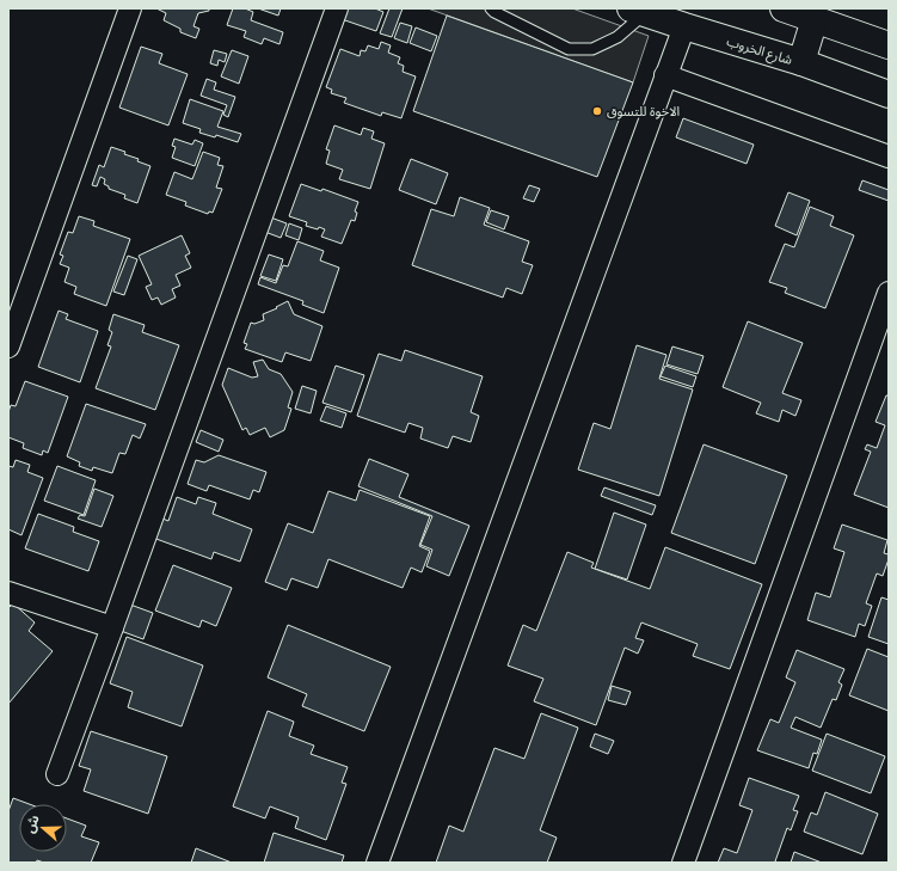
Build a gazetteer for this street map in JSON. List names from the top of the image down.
{
  "streets": {
    "main road": ["شارع الخروب"]
  },
  "places": ["الاخوة للتسوق"],
  "north": "left"
}
